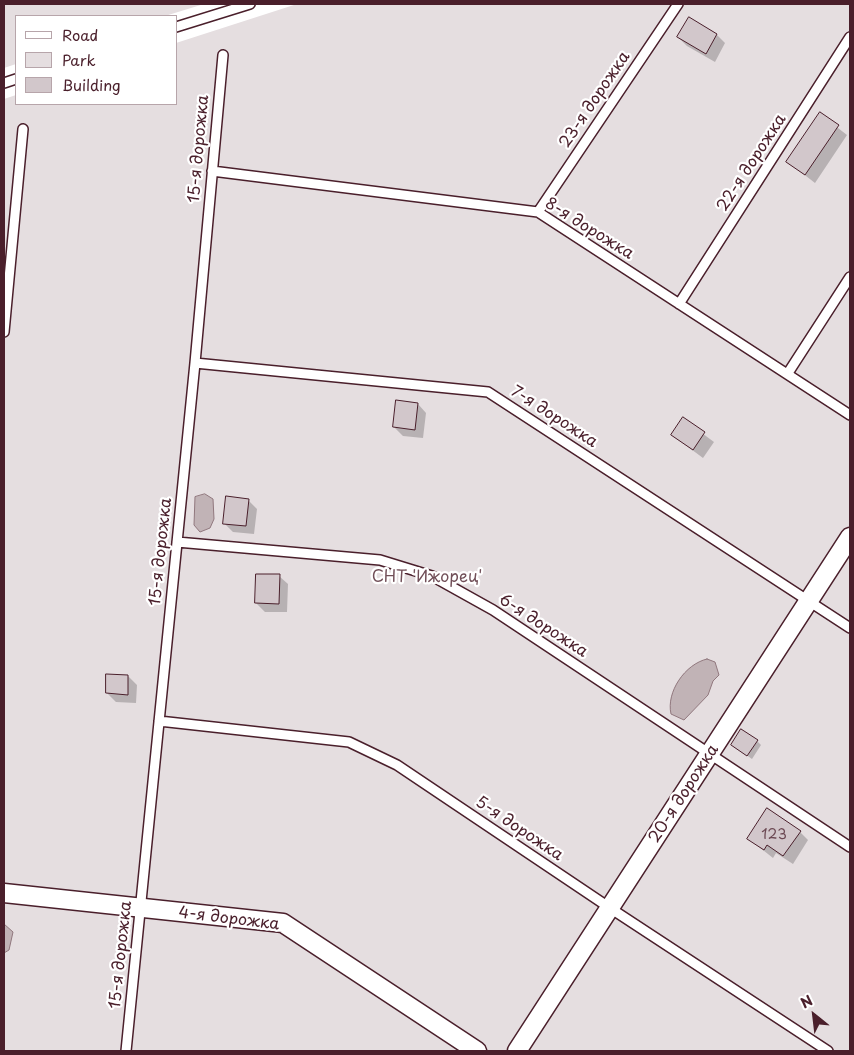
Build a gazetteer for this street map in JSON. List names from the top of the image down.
{
  "streets": {
    "street": ["20-я дорожка", "4-я дорожка"],
    "lane": [
      "23-я дорожка",
      "15-я дорожка",
      "22-я дорожка",
      "8-я дорожка",
      "7-я дорожка",
      "6-я дорожка",
      "5-я дорожка"
    ]
  },
  "crossings": [
    ["23-я дорожка", "8-я дорожка"],
    ["15-я дорожка", "8-я дорожка"],
    ["15-я дорожка", "7-я дорожка"],
    ["15-я дорожка", "6-я дорожка"],
    ["15-я дорожка", "5-я дорожка"],
    ["15-я дорожка", "4-я дорожка"],
    ["22-я дорожка", "8-я дорожка"],
    ["7-я дорожка", "20-я дорожка"],
    ["6-я дорожка", "20-я дорожка"],
    ["20-я дорожка", "5-я дорожка"]
  ],
  "parks": ["СНТ 'Ижорец'"],
  "house_numbers": ["123"],
  "legend": ["Road", "Park", "Building"],
  "north": "top left"
}
